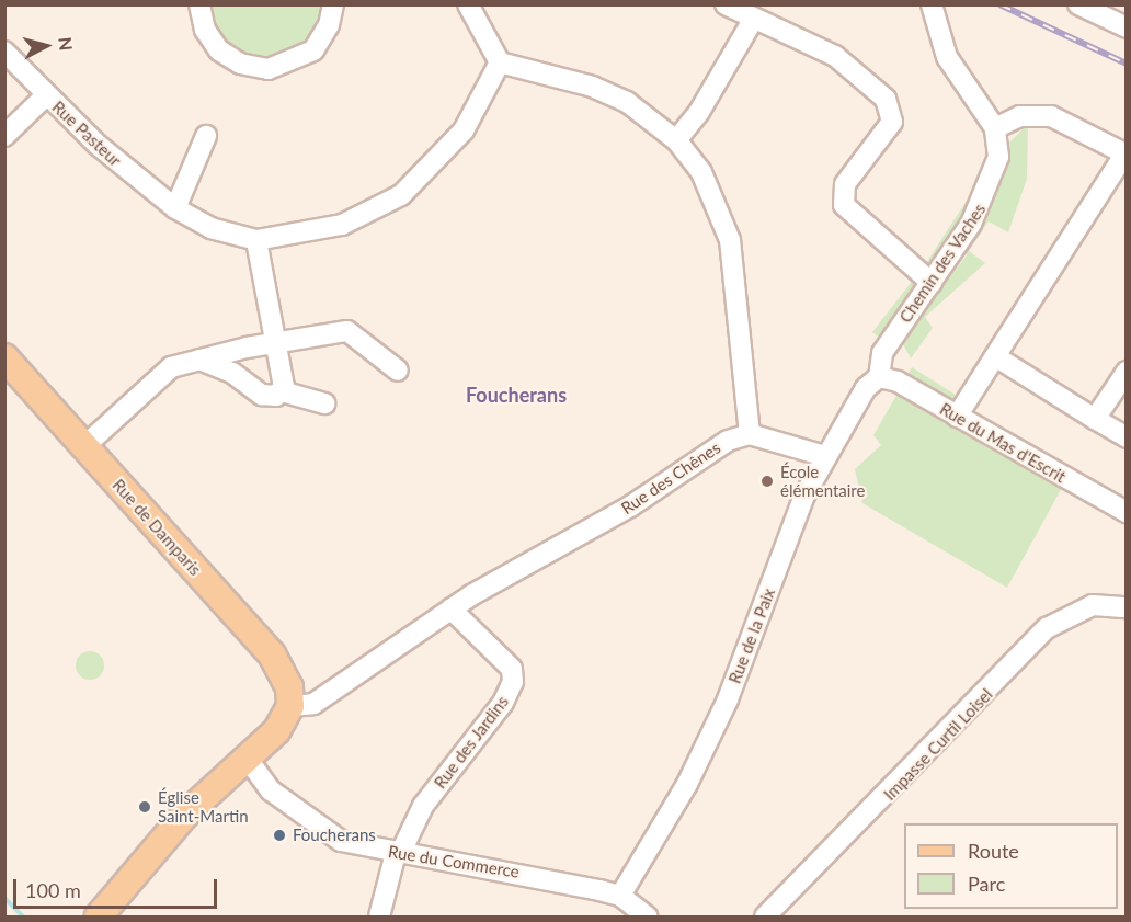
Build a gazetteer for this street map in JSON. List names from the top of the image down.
{
  "streets": {
    "main road": ["Rue de Damparis"],
    "street": [
      "Rue Pasteur",
      "Chemin des Vaches",
      "Rue du Mas d'Escrit",
      "Rue des Chênes",
      "Rue de la Paix",
      "Rue des Jardins",
      "Impasse Curtil Loisel",
      "Rue du Commerce"
    ]
  },
  "crossings": [
    ["Chemin des Vaches", "Rue du Mas d'Escrit"],
    ["Chemin des Vaches", "Rue de la Paix"],
    ["Rue du Mas d'Escrit", "Rue de la Paix"],
    ["Rue des Chênes", "Rue de Damparis"],
    ["Rue des Chênes", "Rue des Jardins"],
    ["Rue de la Paix", "Rue du Commerce"],
    ["Rue des Jardins", "Rue du Commerce"]
  ],
  "districts": ["Foucherans"],
  "places": ["École élémentaire", "Église Saint-Martin", "Foucherans"],
  "legend": ["Route", "Parc"],
  "scale_bar": "100 m",
  "north": "right"
}
